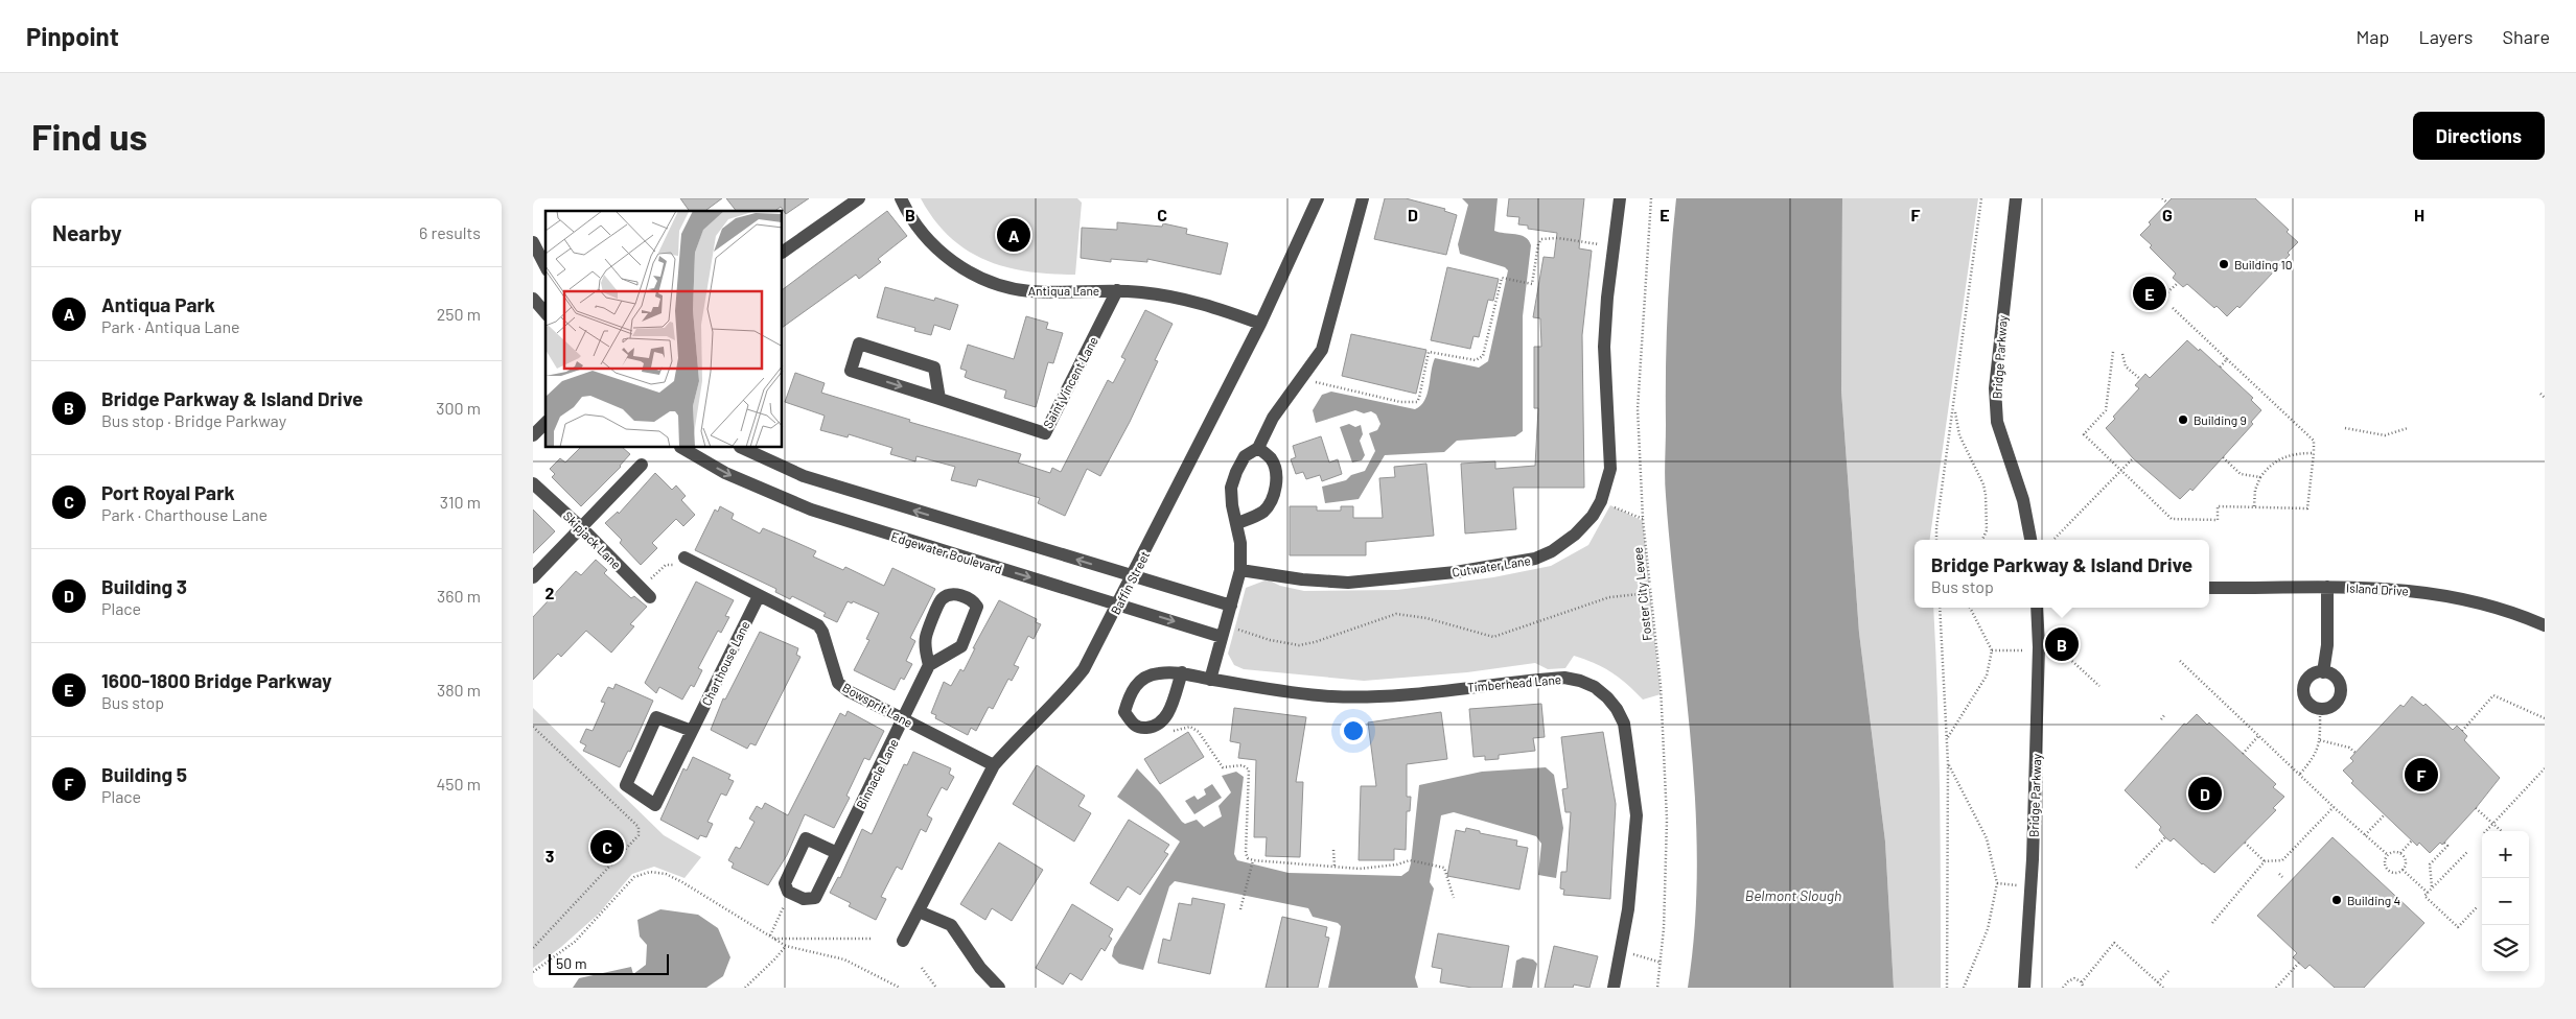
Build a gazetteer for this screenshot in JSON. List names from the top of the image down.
{
  "streets": {
    "street": [
      "Antiqua Lane",
      "Bridge Parkway",
      "Saint Vincent Lane",
      "Skipjack Lane",
      "Edgewater Boulevard",
      "Cutwater Lane",
      "Baffin Street",
      "Island Drive",
      "Charthouse Lane",
      "Timberhead Lane",
      "Bowsprit Lane",
      "Binnacle Lane"
    ],
    "path": ["Foster City Levee"]
  },
  "crossings": [
    ["Antiqua Lane", "Saint Vincent Lane"],
    ["Antiqua Lane", "Baffin Street"],
    ["Edgewater Boulevard", "Baffin Street"],
    ["Baffin Street", "Bowsprit Lane"],
    ["Charthouse Lane", "Bowsprit Lane"],
    ["Bowsprit Lane", "Binnacle Lane"]
  ],
  "water": ["Belmont Slough"],
  "places": ["Building 10", "Building 9", "Building 4"],
  "scale_bar": "50 m",
  "page": {
    "header": "Pinpoint",
    "nav": ["Map", "Layers", "Share"],
    "buttons": "Directions",
    "title": "Find us",
    "heading": ["Nearby", "6 results"],
    "pins": [
      "A",
      "E",
      "B",
      "F",
      "D",
      "C"
    ],
    "list": [
      {
        "mark": "A",
        "name": "Antiqua Park",
        "note": "Park · Antiqua Lane",
        "value": "250 m"
      },
      {
        "mark": "B",
        "name": "Bridge Parkway & Island Drive",
        "note": "Bus stop · Bridge Parkway",
        "value": "300 m"
      },
      {
        "mark": "C",
        "name": "Port Royal Park",
        "note": "Park · Charthouse Lane",
        "value": "310 m"
      },
      {
        "mark": "D",
        "name": "Building 3",
        "note": "Place",
        "value": "360 m"
      },
      {
        "mark": "E",
        "name": "1600-1800 Bridge Parkway",
        "note": "Bus stop",
        "value": "380 m"
      },
      {
        "mark": "F",
        "name": "Building 5",
        "note": "Place",
        "value": "450 m"
      }
    ],
    "popup": ["Bridge Parkway & Island Drive", "Bus stop"],
    "map_buttons": ["+", "−"],
    "scale": "50 m"
  },
  "grid": {
    "columns": [
      "B",
      "C",
      "D",
      "E",
      "F",
      "G",
      "H"
    ],
    "rows": ["2", "3"]
  }
}
